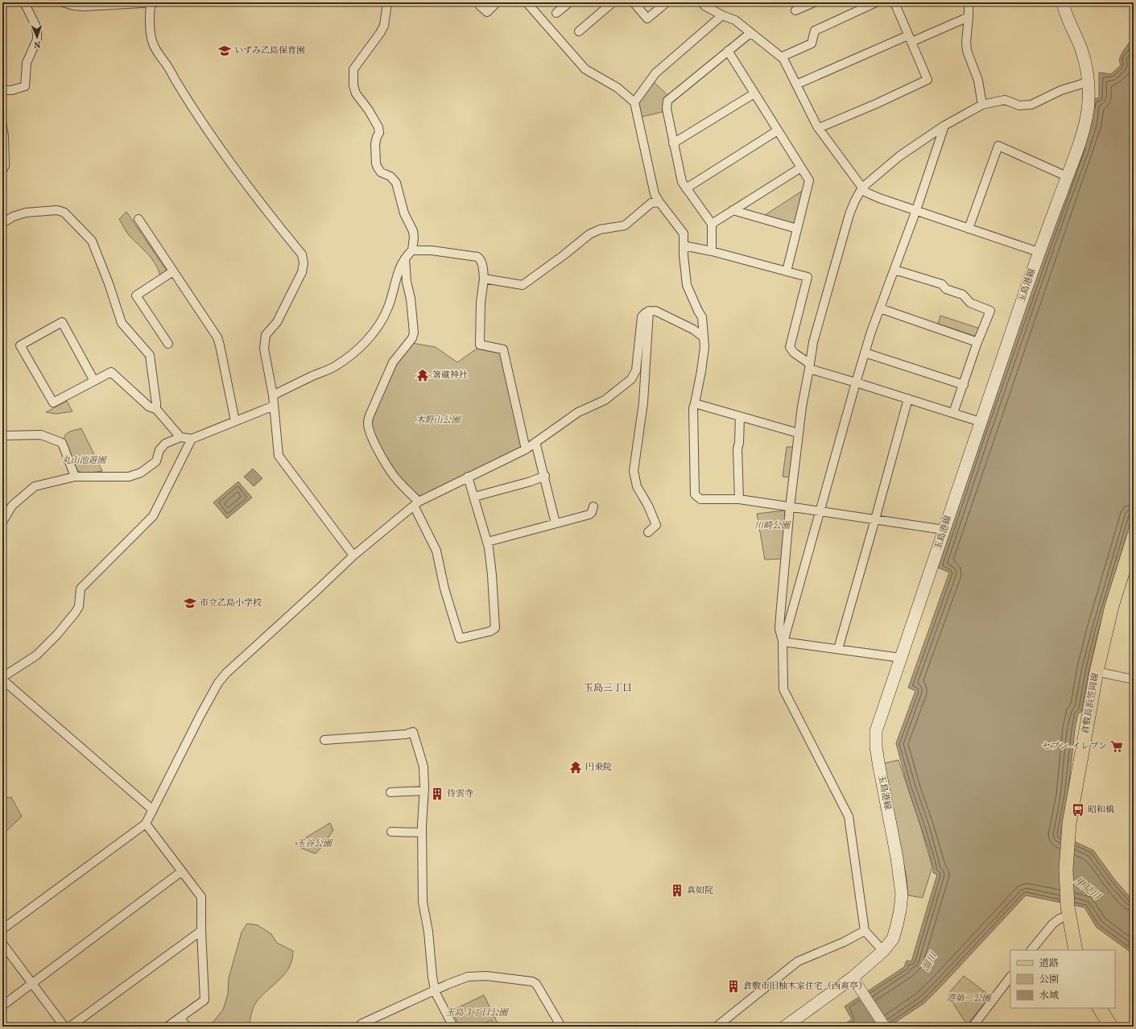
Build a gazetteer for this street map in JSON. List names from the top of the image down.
{
  "streets": {
    "main road": ["玉島港線", "倉敷長浜笠岡線"]
  },
  "districts": ["玉島三丁目"],
  "water": ["里見川", "溜川"],
  "parks": [
    "木野山公園",
    "丸山池遊園",
    "川崎公園",
    "玉谷公園",
    "港第二公園",
    "玉島３丁目公園"
  ],
  "places": {
    "school or university": ["いずみ乙島保育園", "市立乙島小学校"],
    "temple": ["箸蔵神社", "円乗院"],
    "supermarket": ["セブン-イレブン"],
    "building": ["待雲寺", "真如院", "倉敷市旧柚木家住宅（西爽亭）"],
    "bus stop": ["昭和橋"]
  },
  "legend": ["道路", "公園", "水域"],
  "north": "bottom"
}
